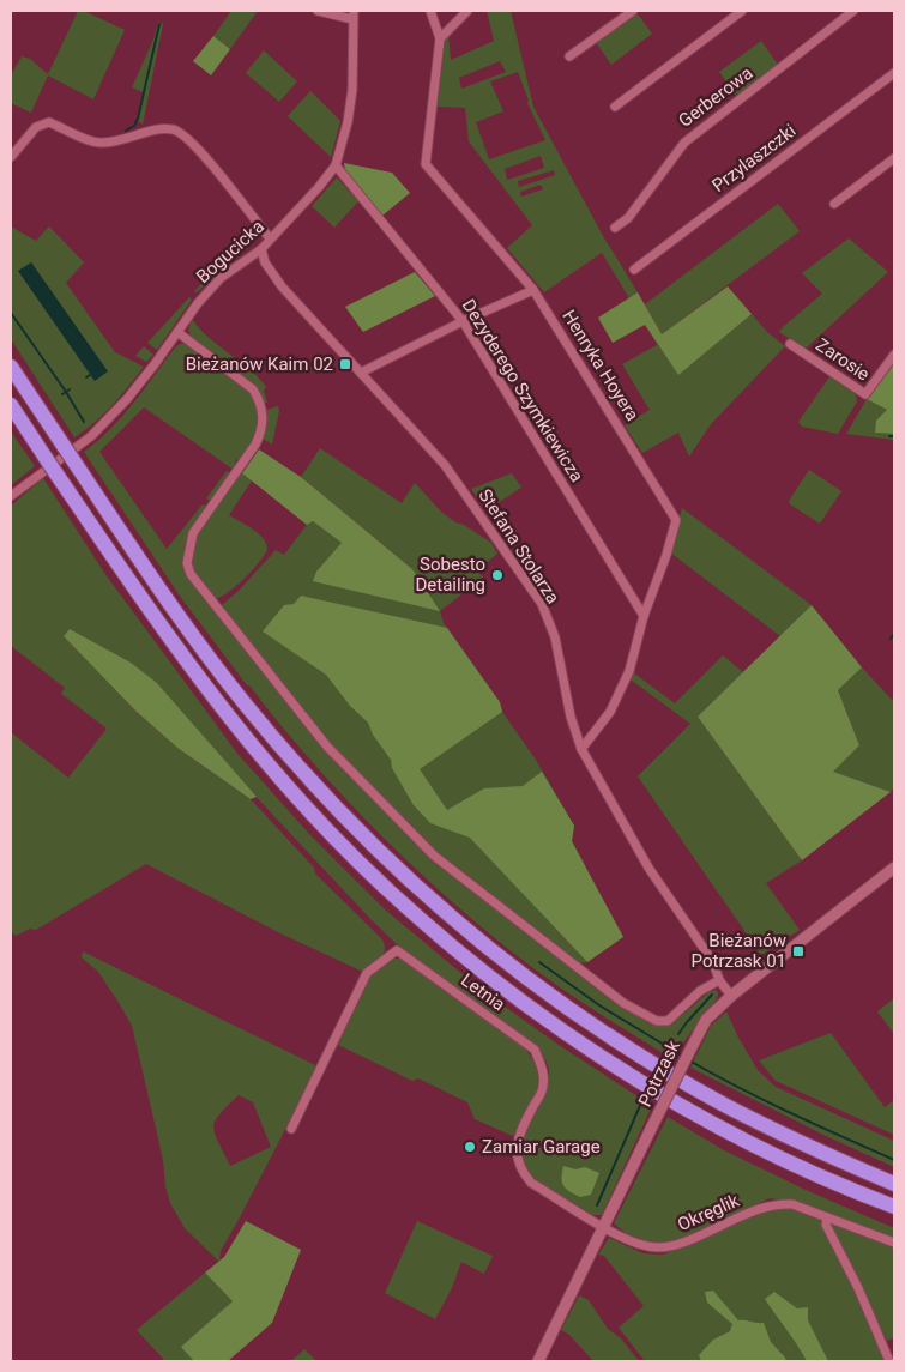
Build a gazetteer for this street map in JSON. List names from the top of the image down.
{
  "streets": {
    "street": [
      "Gerberowa",
      "Przylaszczki",
      "Bogucicka",
      "Zarosie",
      "Henryka Hoyera",
      "Dezyderego Szymkiewicza",
      "Stefana Stolarza",
      "Letnia",
      "Potrzask",
      "Okręglik"
    ]
  },
  "crossings": [
    ["Bogucicka", "Dezyderego Szymkiewicza"],
    ["Bogucicka", "Stefana Stolarza"],
    ["Henryka Hoyera", "Dezyderego Szymkiewicza"],
    ["Henryka Hoyera", "Stefana Stolarza"],
    ["Stefana Stolarza", "Potrzask"],
    ["Letnia", "Potrzask"],
    ["Letnia", "Okręglik"],
    ["Potrzask", "Okręglik"]
  ],
  "places": {
    "transit": ["Bieżanów Kaim 02", "Bieżanów Potrzask 01"],
    "other": ["Sobesto Detailing", "Zamiar Garage"]
  }
}
